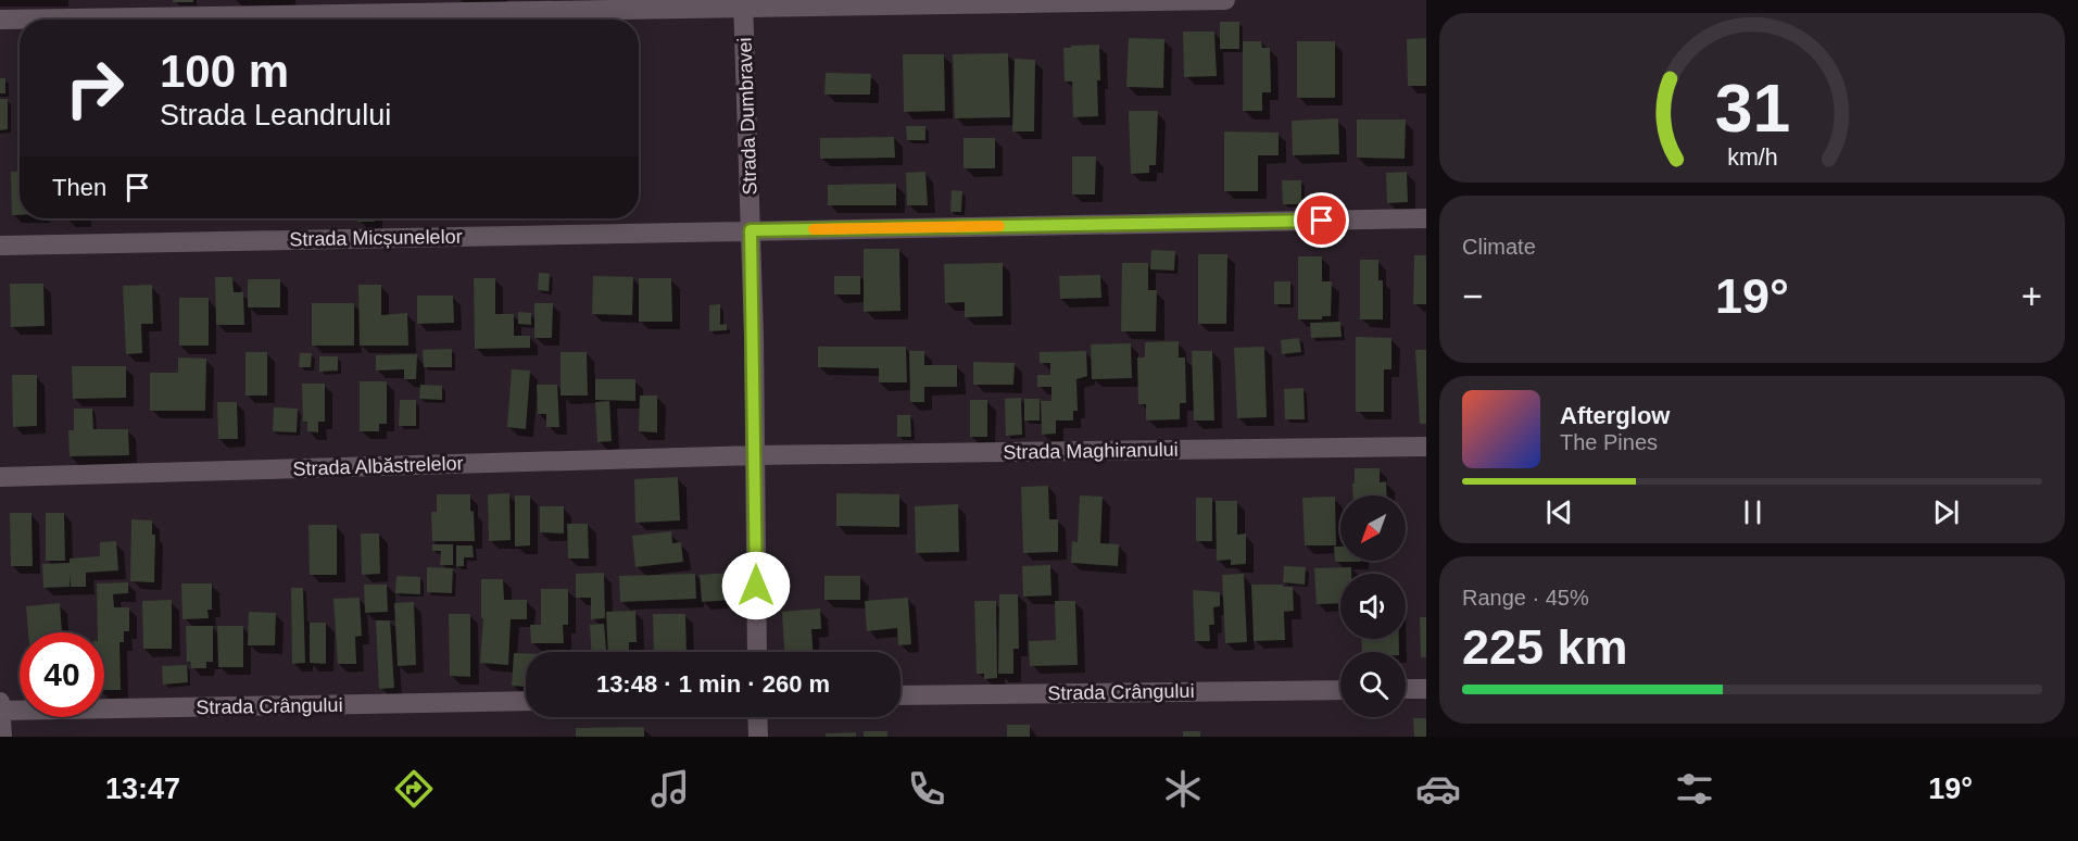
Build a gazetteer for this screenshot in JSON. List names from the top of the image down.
{
  "streets": {
    "street": [
      "Strada Dumbravei",
      "Strada Micșunelelor",
      "Strada Maghiranului",
      "Strada Albăstrelelor",
      "Strada Crângului"
    ]
  },
  "crossings": [
    ["Strada Dumbravei", "Strada Micșunelelor"],
    ["Strada Dumbravei", "Strada Maghiranului"],
    ["Strada Dumbravei", "Strada Albăstrelelor"],
    ["Strada Maghiranului", "Strada Albăstrelelor"]
  ],
  "north": "bottom left",
  "page": {
    "turn": ["100 m", "Strada Leandrului"],
    "then": "Then",
    "tile": [
      "Climate",
      ["Range · 45%", "225 km"]
    ],
    "heat": ["−", "19°", "+"],
    "song": ["Afterglow", "The Pines"],
    "limit": "40",
    "trip": "13:48 · 1 min · 260 m",
    "tabs": ["13:47", "19°"],
    "gauge": ["31", "km/h"]
  }
}
